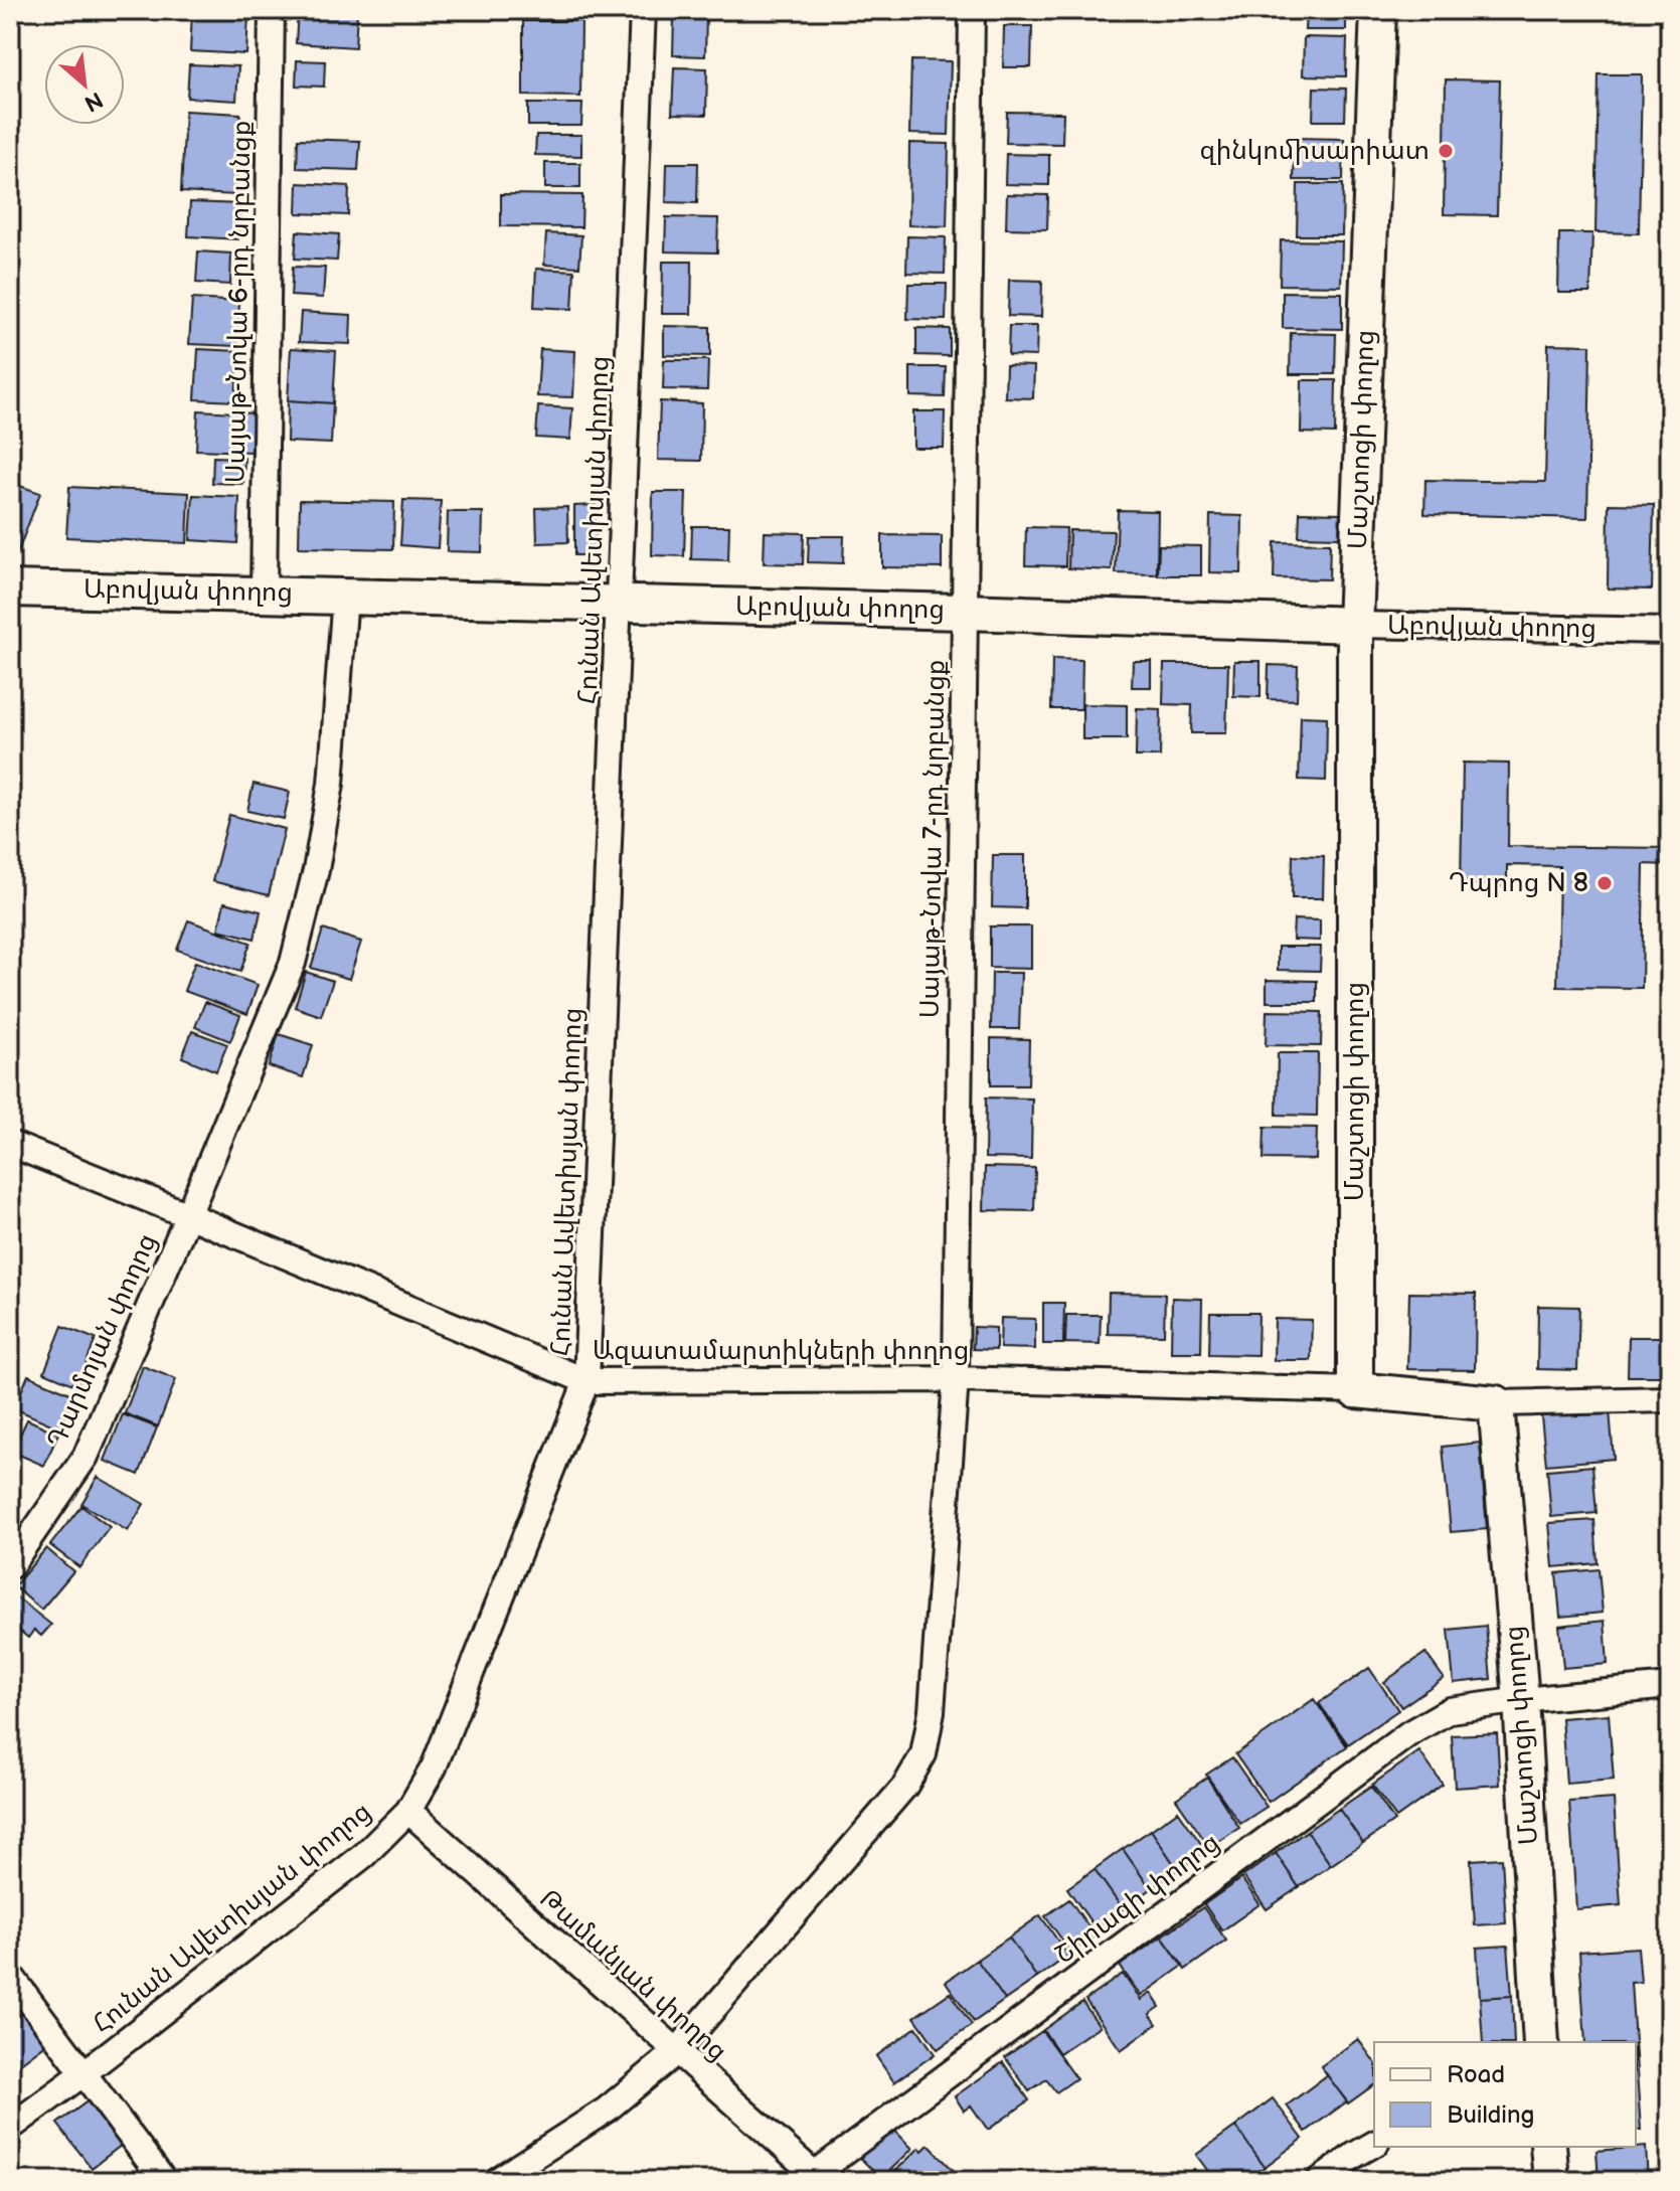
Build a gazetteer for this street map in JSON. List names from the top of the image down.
{
  "streets": {
    "main road": ["Մաշտոցի փողոց", "Աբովյան փողոց"],
    "street": [
      "Սայաթ-Նովա 6-րդ նրբանցք",
      "Հունան Ավետիսյան փողոց",
      "Սայաթ-Նովա 7-րդ նրբանցք",
      "Դարմոյան փողոց",
      "Ազատամարտիկների փողոց",
      "Շիրազի փողոց",
      "Թամանյան փողոց"
    ]
  },
  "crossings": [
    ["Սայաթ-Նովա 6-րդ նրբանցք", "Աբովյան փողոց"],
    ["Մաշտոցի փողոց", "Աբովյան փողոց"],
    ["Մաշտոցի փողոց", "Ազատամարտիկների փողոց"],
    ["Մաշտոցի փողոց", "Շիրազի փողոց"],
    ["Հունան Ավետիսյան փողոց", "Աբովյան փողոց"],
    ["Հունան Ավետիսյան փողոց", "Ազատամարտիկների փողոց"],
    ["Հունան Ավետիսյան փողոց", "Թամանյան փողոց"],
    ["Աբովյան փողոց", "Սայաթ-Նովա 7-րդ նրբանցք"],
    ["Աբովյան փողոց", "Դարմոյան փողոց"],
    ["Սայաթ-Նովա 7-րդ նրբանցք", "Ազատամարտիկների փողոց"],
    ["Սայաթ-Նովա 7-րդ նրբանցք", "Թամանյան փողոց"],
    ["Դարմոյան փողոց", "Ազատամարտիկների փողոց"],
    ["Շիրազի փողոց", "Թամանյան փողոց"]
  ],
  "places": ["զինկոմիսարիատ", "Դպրոց N 8"],
  "legend": ["Road", "Building"],
  "north": "bottom right"
}
